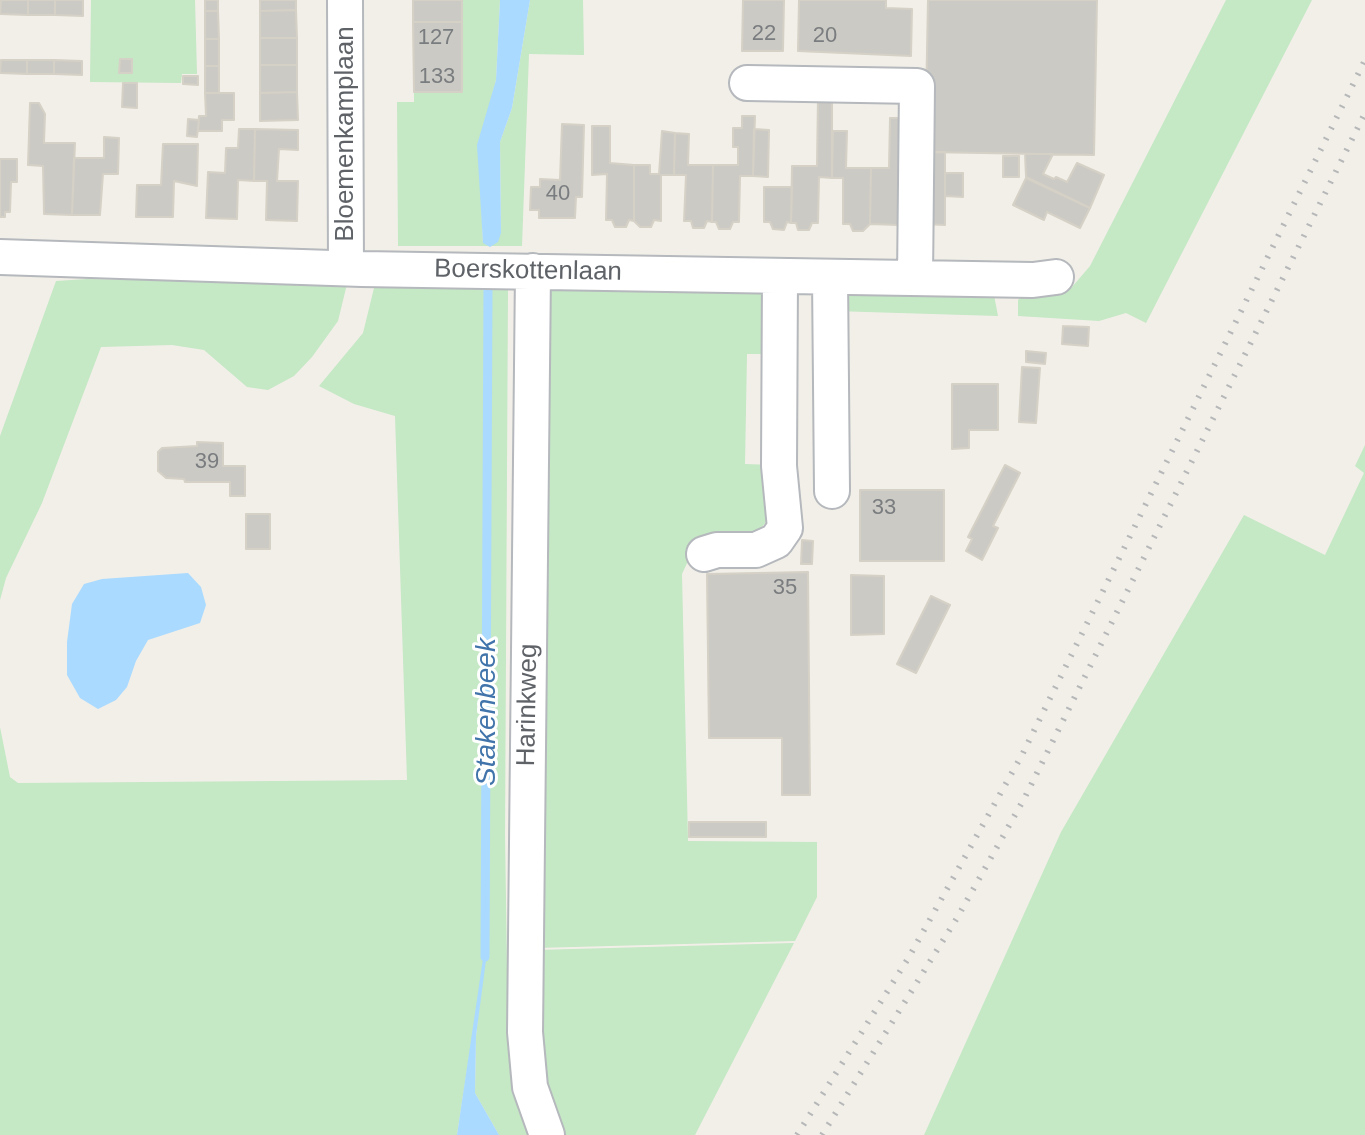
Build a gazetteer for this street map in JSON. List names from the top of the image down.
{
  "streets": {
    "street": ["Bloemenkamplaan", "Boerskottenlaan", "Harinkweg"]
  },
  "crossings": [
    ["Bloemenkamplaan", "Boerskottenlaan"],
    ["Boerskottenlaan", "Harinkweg"]
  ],
  "water": ["Stakenbeek"],
  "house_numbers": [
    "22",
    "20",
    "127",
    "133",
    "40",
    "39",
    "33",
    "35"
  ]
}
